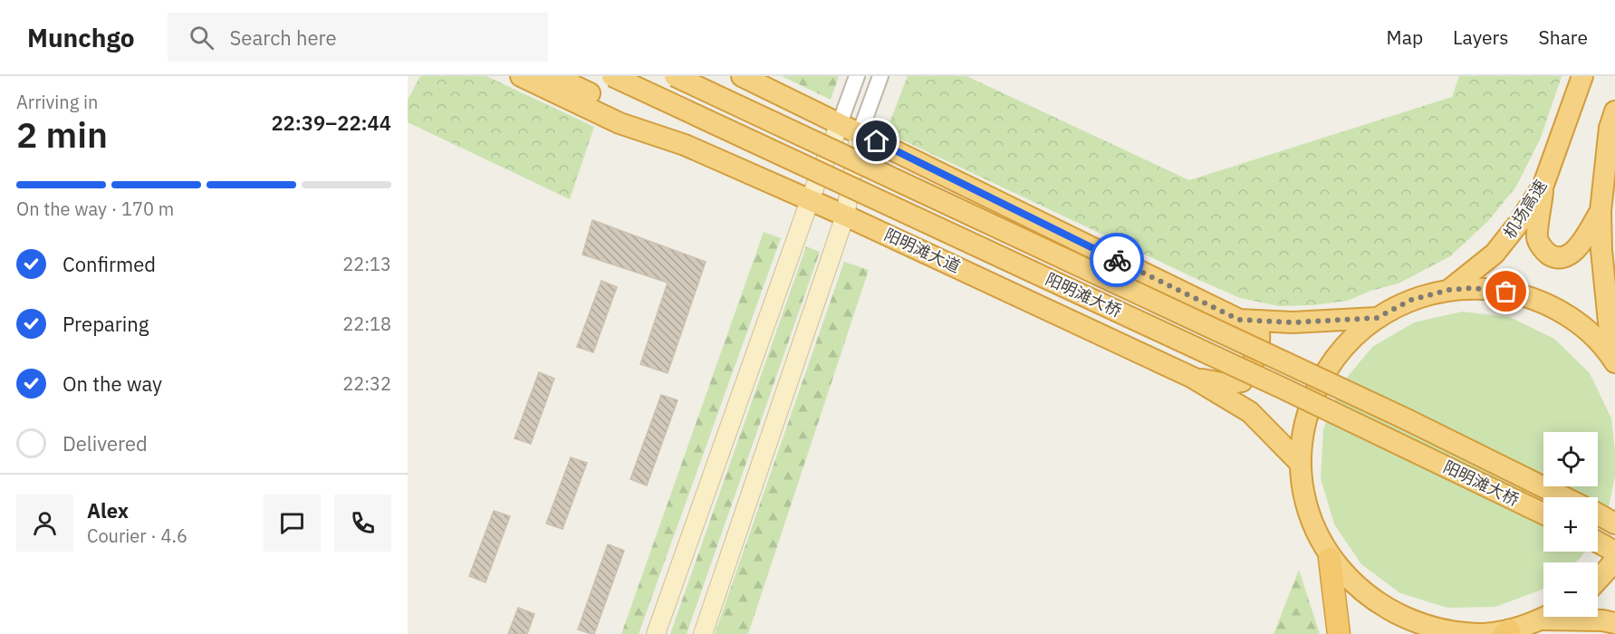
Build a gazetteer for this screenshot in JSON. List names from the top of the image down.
{
  "streets": {
    "highway": ["机场高速", "阳明滩大道", "阳明滩大桥"]
  },
  "page": {
    "header": "Munchgo",
    "search": "Search here",
    "nav": ["Map", "Layers", "Share"],
    "heading": ["2 min", "Arriving in", "22:39–22:44"],
    "panel": ["Alex", "Courier · 4.6"],
    "bar": "On the way · 170 m",
    "list": [
      ["Confirmed", "22:13"],
      ["Preparing", "22:18"],
      ["On the way", "22:32"],
      "Delivered"
    ],
    "map_buttons": ["+", "−"]
  }
}
